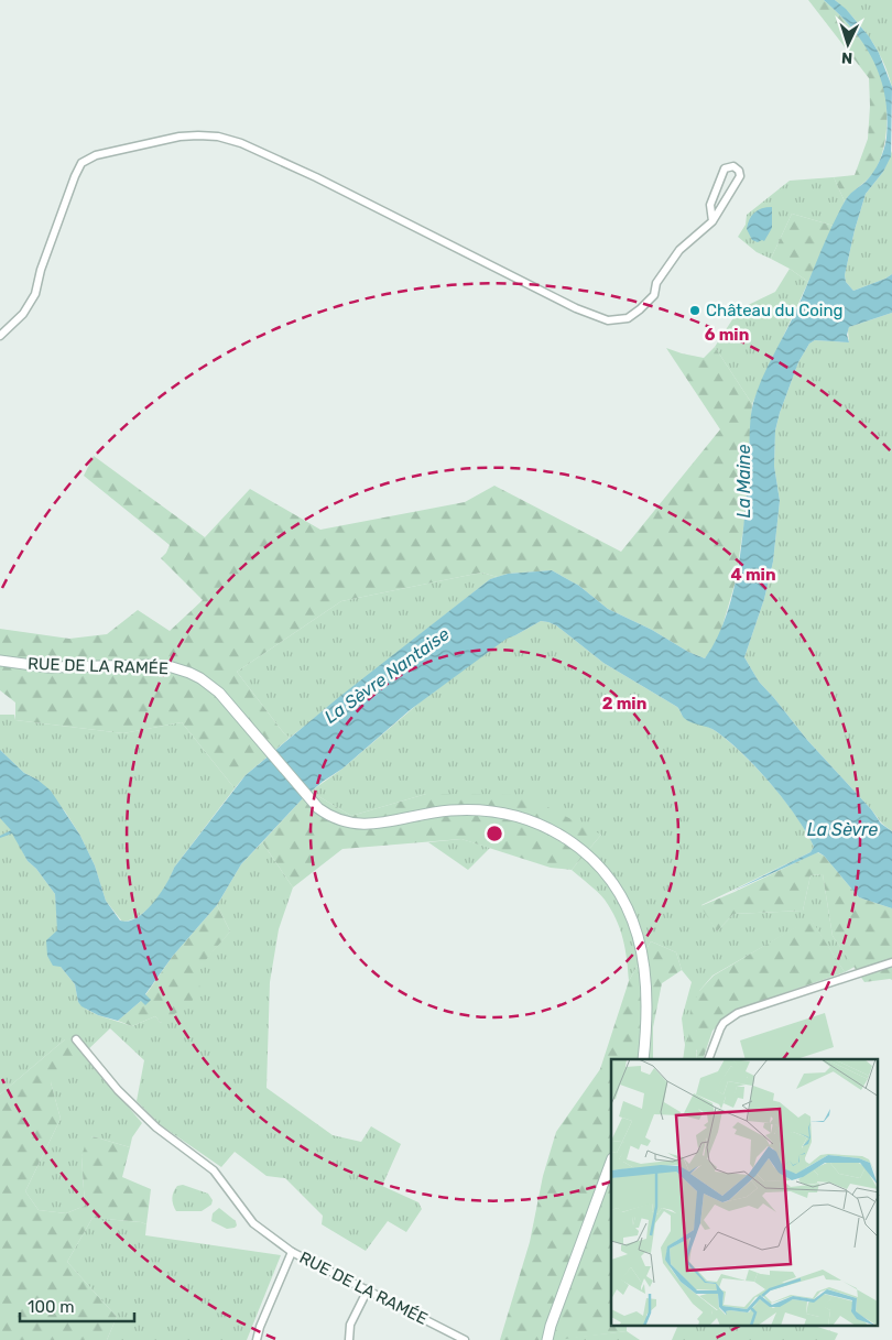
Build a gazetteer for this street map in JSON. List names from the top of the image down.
{
  "streets": {
    "main road": ["RUE DE LA RAMÉE"]
  },
  "water": ["La Maine", "La Sèvre Nantaise", "La Sèvre"],
  "places": ["Château du Coing"],
  "scale_bar": "100 m",
  "north": "bottom",
  "rings": ["6 min", "4 min", "2 min"]
}
